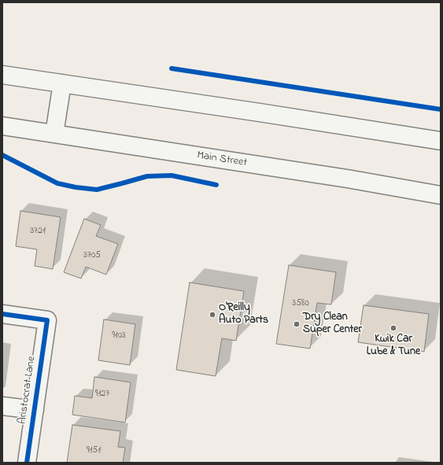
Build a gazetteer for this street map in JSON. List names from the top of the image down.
{
  "streets": {
    "main road": ["Main Street", "Aristocrat Lane"]
  },
  "places": ["O'Reilly Auto Parts", "Dry Clean Super Center", "Kwik Car Lube & Tune"],
  "house_numbers": [
    "3721",
    "3705",
    "3580",
    "9103",
    "9127",
    "9151"
  ]
}
